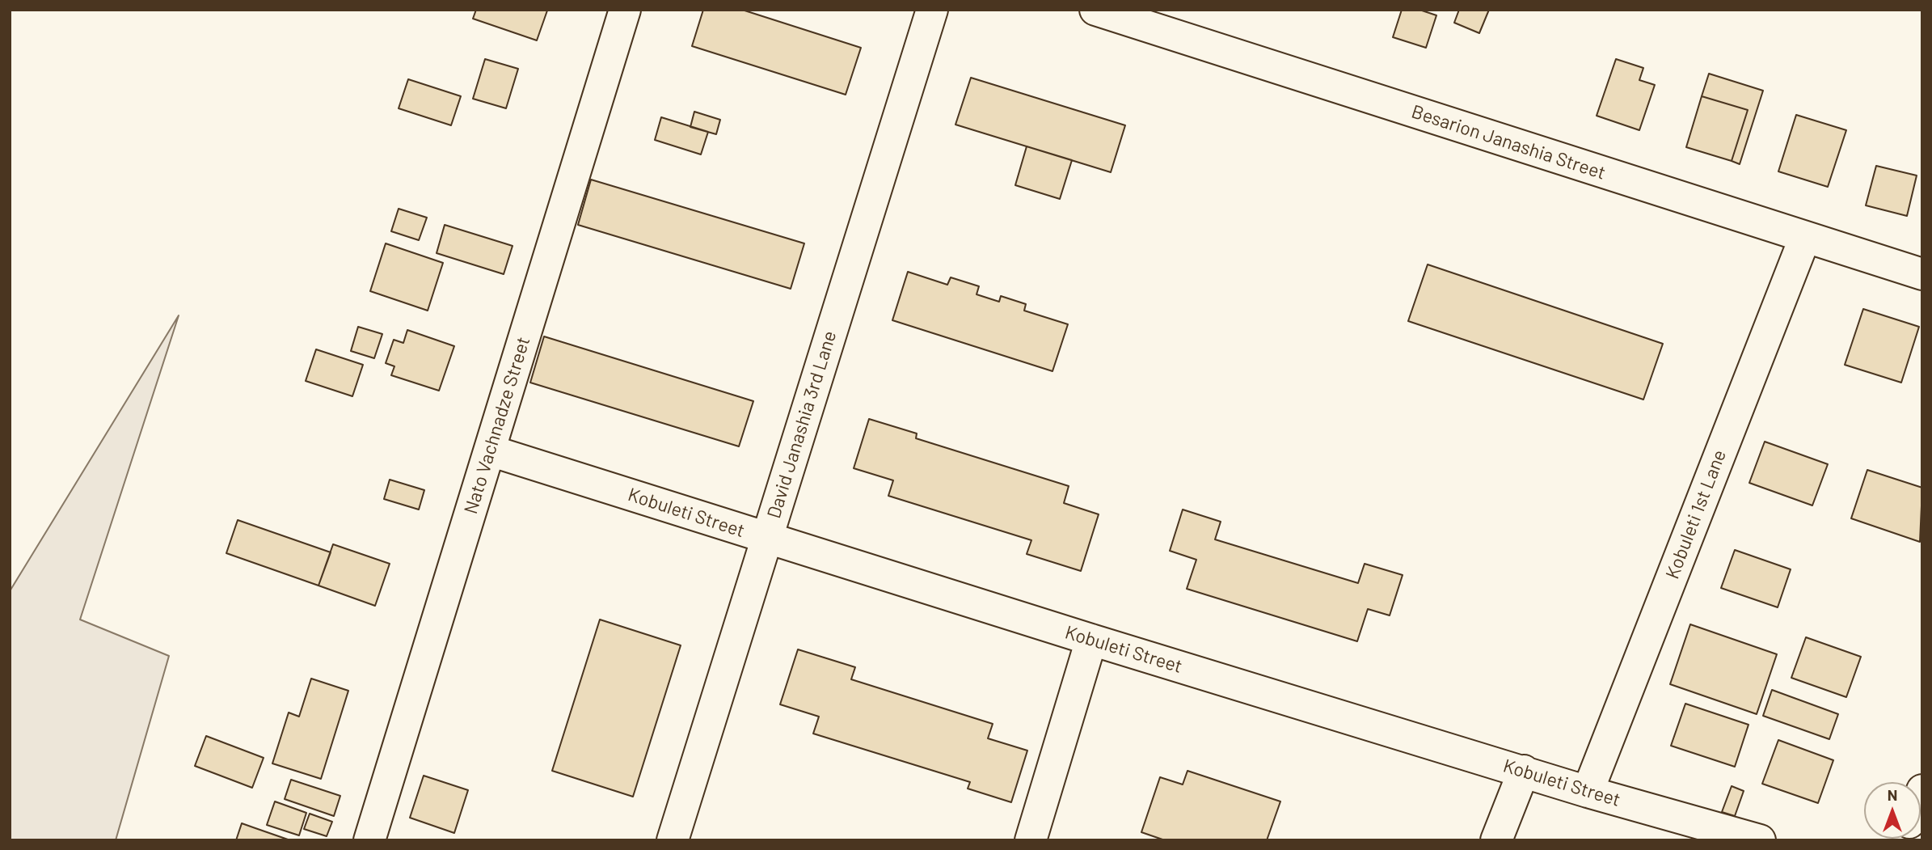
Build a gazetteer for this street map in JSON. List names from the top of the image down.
{
  "streets": {
    "street": [
      "Besarion Janashia Street",
      "David Janashia 3rd Lane",
      "Nato Vachnadze Street",
      "Kobuleti Street",
      "Kobuleti 1st Lane"
    ]
  },
  "crossings": [
    ["Besarion Janashia Street", "Kobuleti 1st Lane"],
    ["David Janashia 3rd Lane", "Kobuleti Street"],
    ["Nato Vachnadze Street", "Kobuleti Street"],
    ["Kobuleti Street", "Kobuleti 1st Lane"]
  ],
  "north": "top"
}
